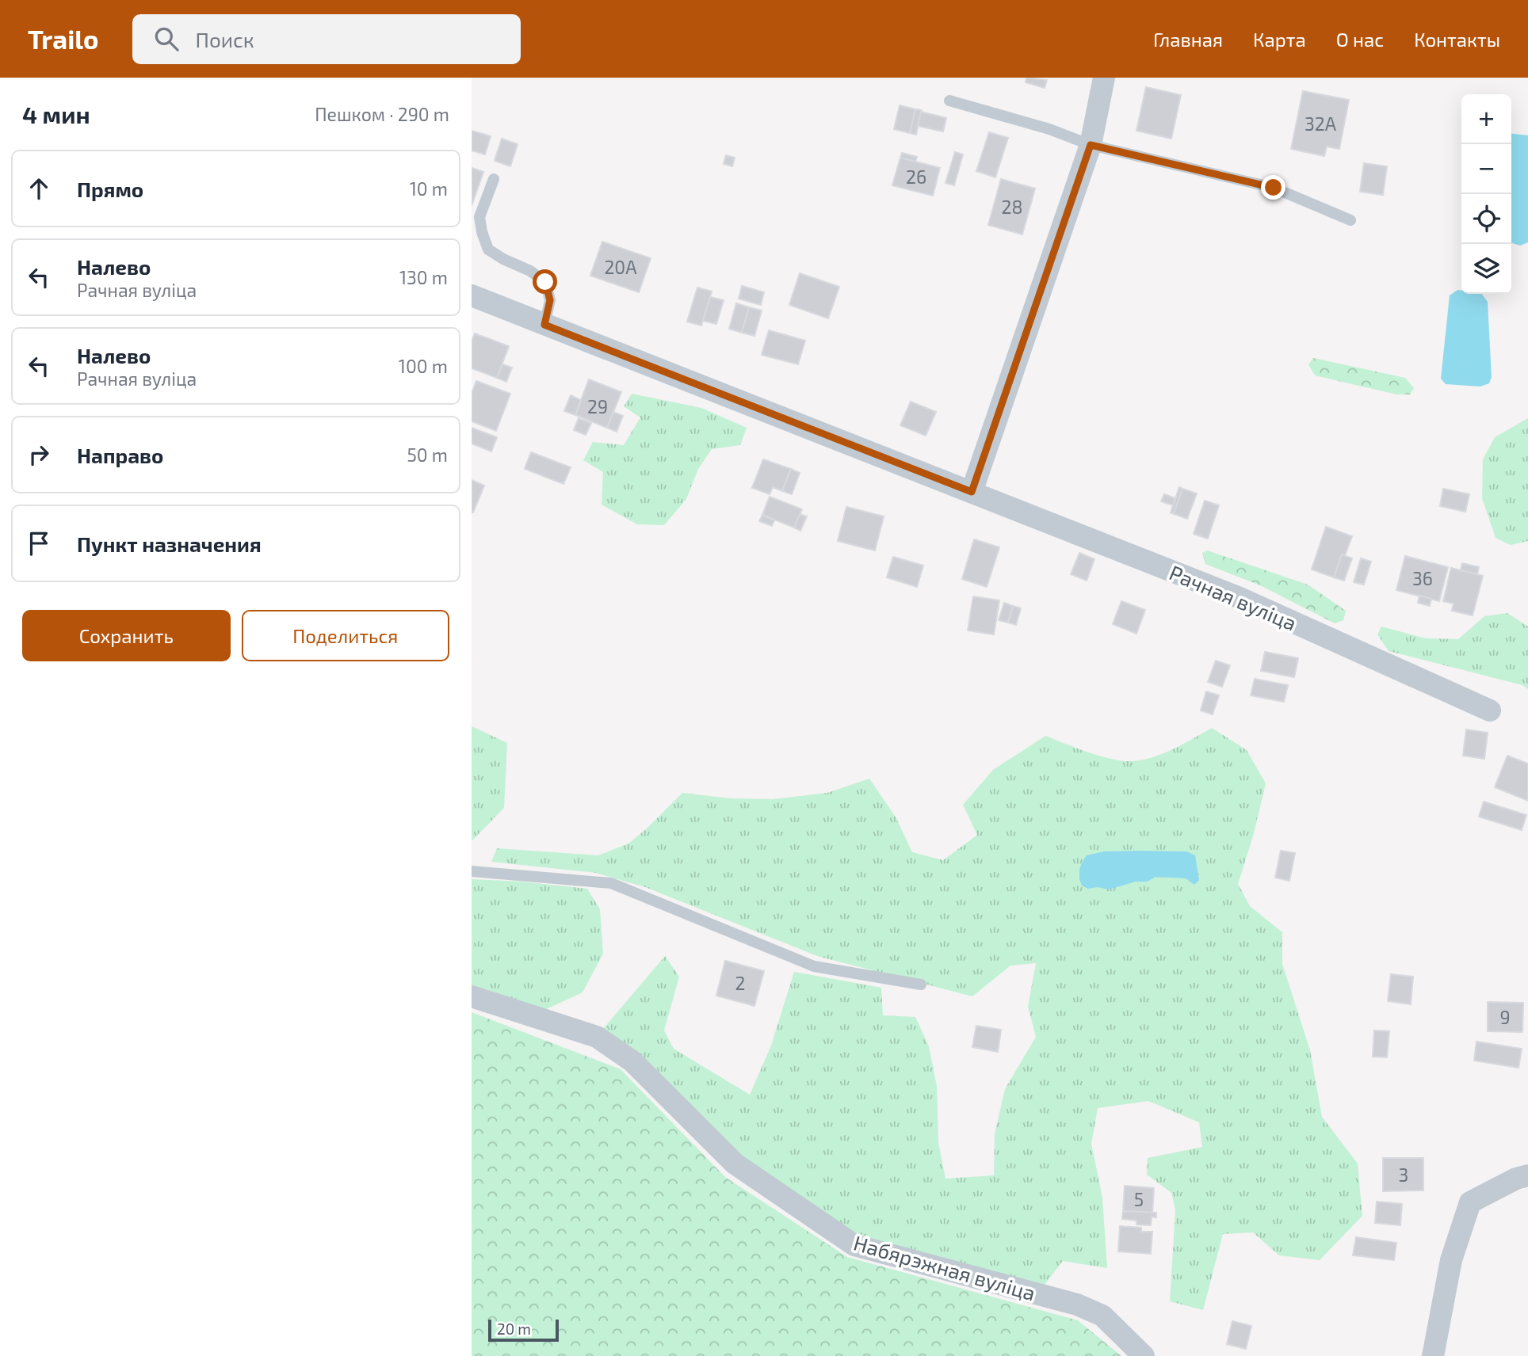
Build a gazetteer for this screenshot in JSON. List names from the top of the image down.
{
  "streets": {
    "street": ["Рачная вуліца", "Набярэжная вуліца"]
  },
  "house_numbers": [
    "32А",
    "26",
    "28",
    "20А",
    "29",
    "36",
    "2",
    "9",
    "3",
    "5"
  ],
  "scale_bar": "20 m",
  "page": {
    "header": "Trailo",
    "search": "Поиск",
    "nav": [
      "Главная",
      "Карта",
      "О нас",
      "Контакты"
    ],
    "heading": ["4 мин", "Пешком · 290 m"],
    "map_buttons": ["+", "−"],
    "list": [
      ["Прямо", "10 m"],
      ["Налево", "Рачная вуліца", "130 m"],
      ["Налево", "Рачная вуліца", "100 m"],
      ["Направо", "50 m"],
      "Пункт назначения"
    ],
    "buttons": ["Сохранить", "Поделиться"],
    "scale": "20 m"
  }
}
